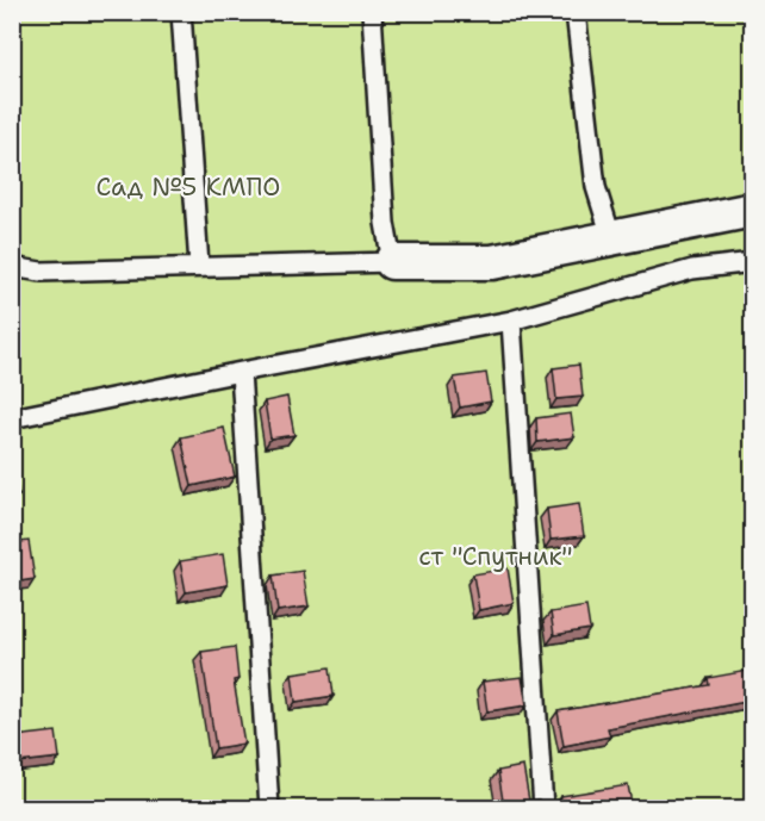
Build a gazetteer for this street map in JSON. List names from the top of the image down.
{
  "parks": ["Сад №5 КМПО", "ст \"Спутник\""]
}
